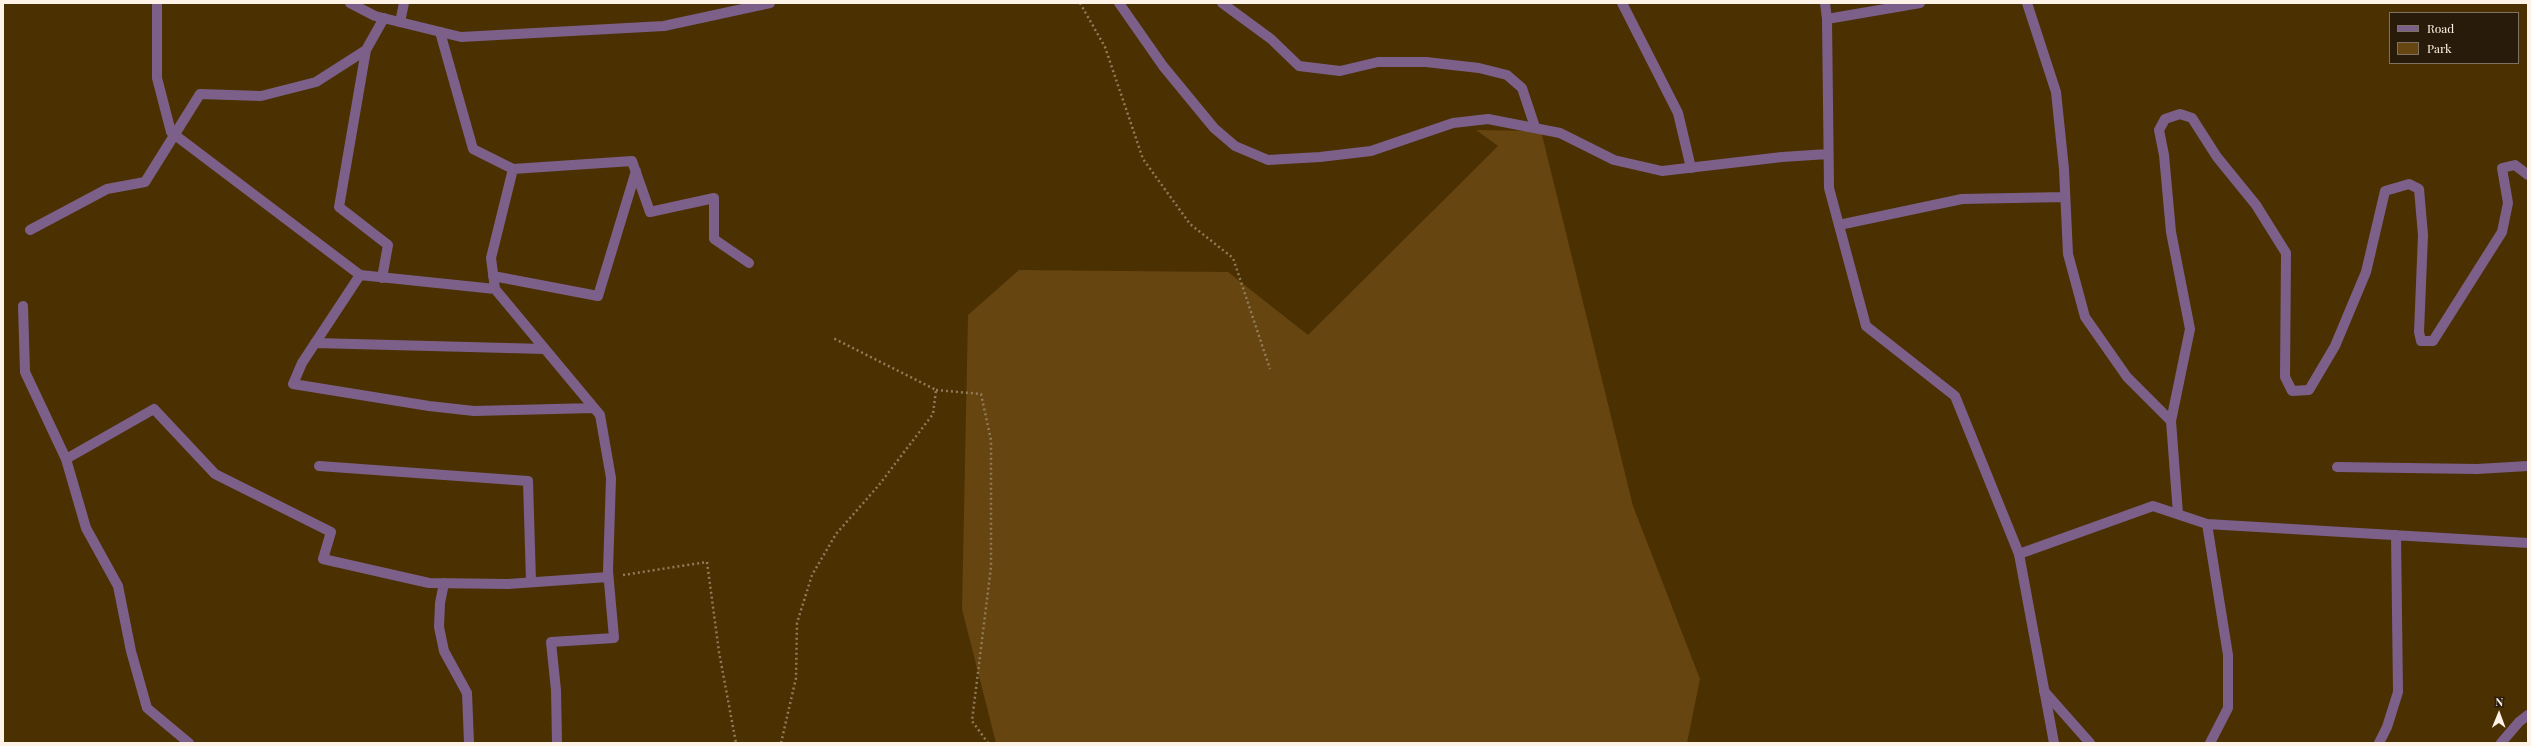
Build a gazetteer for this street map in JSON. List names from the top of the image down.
{
  "legend": ["Road", "Park"],
  "north": "top"
}
